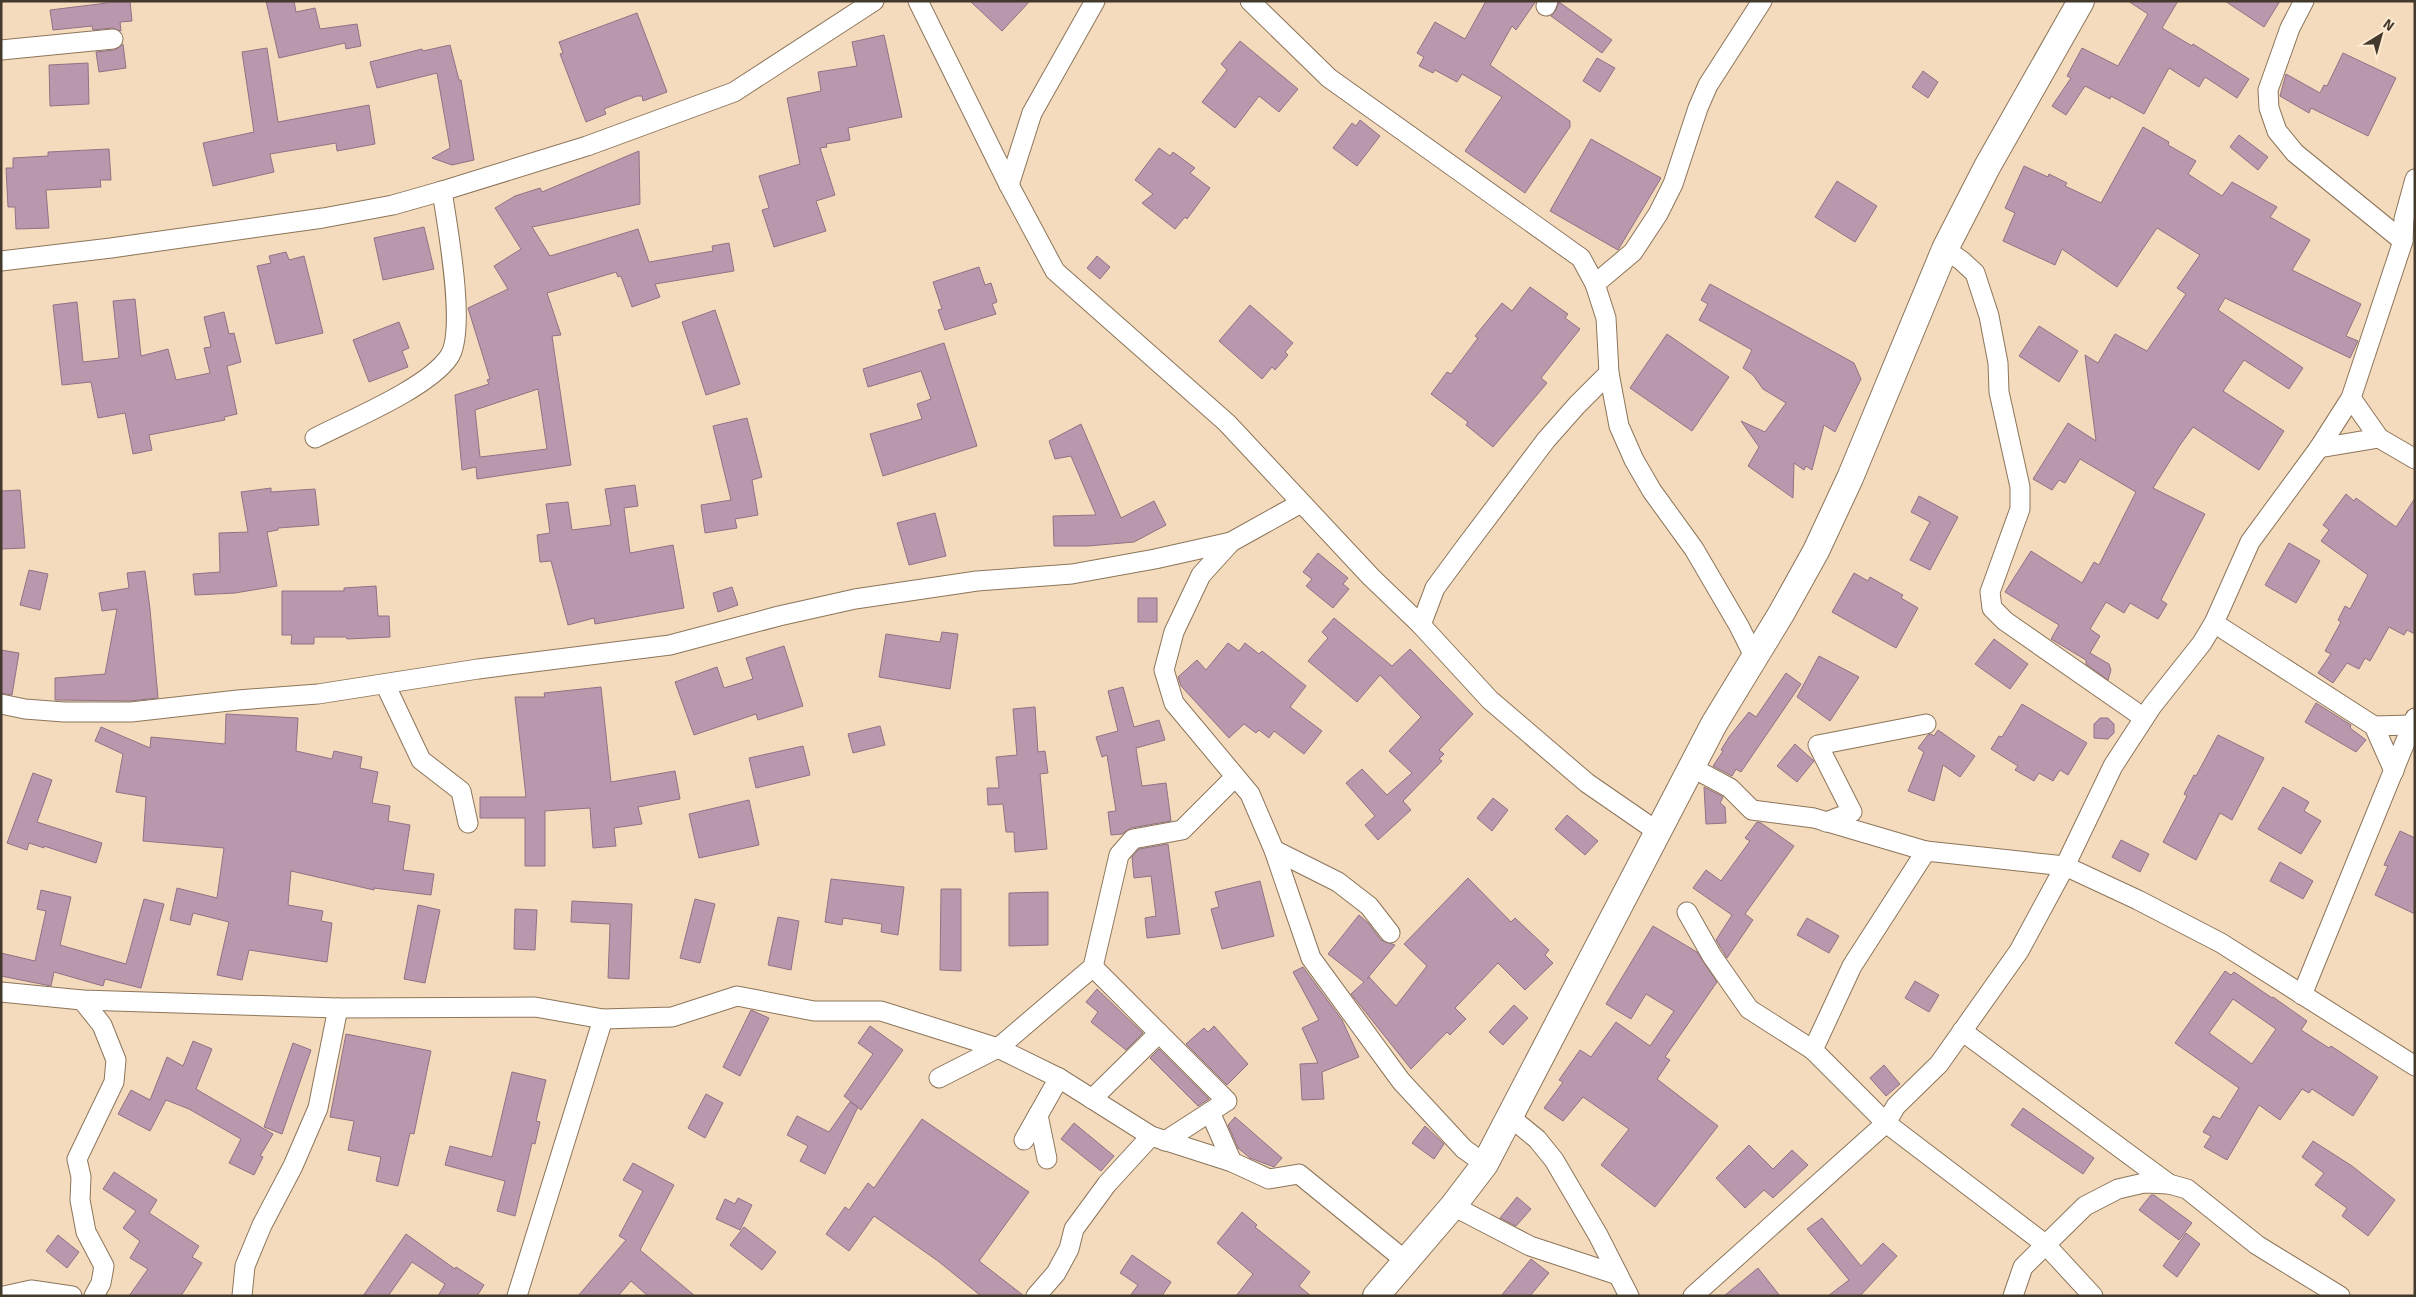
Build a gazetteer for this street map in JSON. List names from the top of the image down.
{
  "north": "top right"
}
